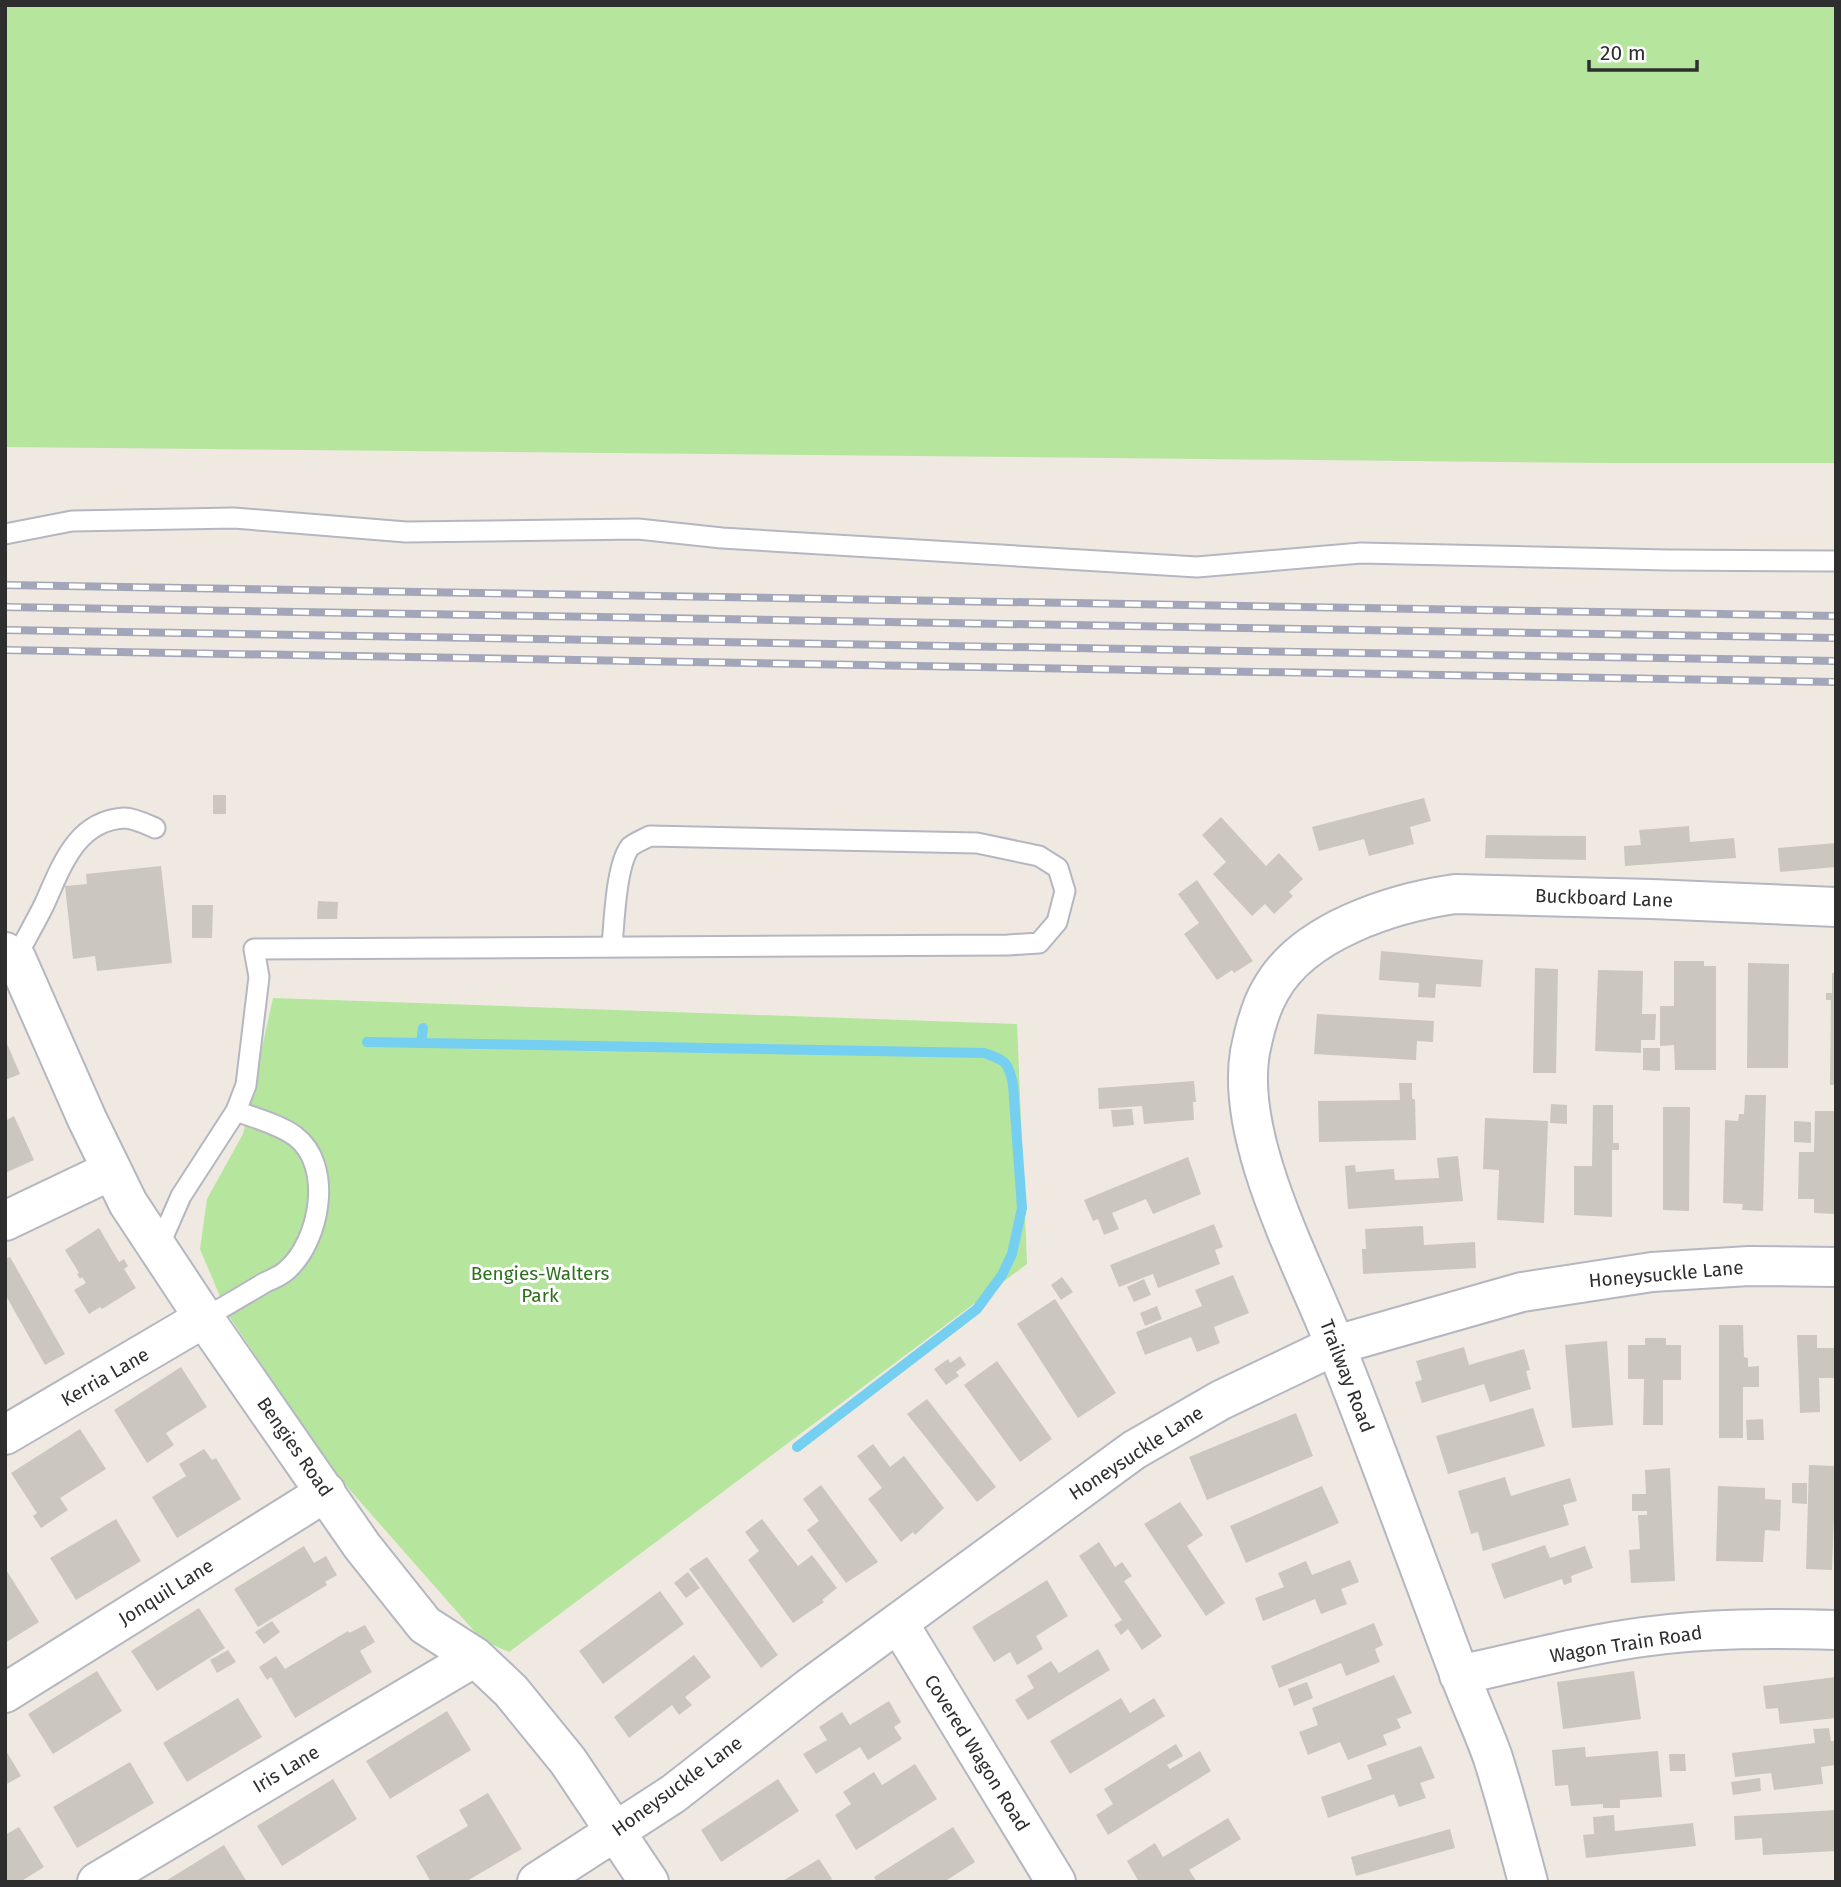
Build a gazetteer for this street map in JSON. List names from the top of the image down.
{
  "streets": {
    "street": [
      "Buckboard Lane",
      "Honeysuckle Lane",
      "Trailway Road",
      "Kerria Lane",
      "Bengies Road",
      "Jonquil Lane",
      "Wagon Train Road",
      "Covered Wagon Road",
      "Iris Lane"
    ]
  },
  "crossings": [
    ["Buckboard Lane", "Trailway Road"],
    ["Honeysuckle Lane", "Trailway Road"],
    ["Honeysuckle Lane", "Bengies Road"],
    ["Honeysuckle Lane", "Covered Wagon Road"],
    ["Trailway Road", "Wagon Train Road"],
    ["Kerria Lane", "Bengies Road"],
    ["Bengies Road", "Jonquil Lane"],
    ["Bengies Road", "Iris Lane"]
  ],
  "parks": ["Bengies-Walters Park"],
  "scale_bar": "20 m"
}
